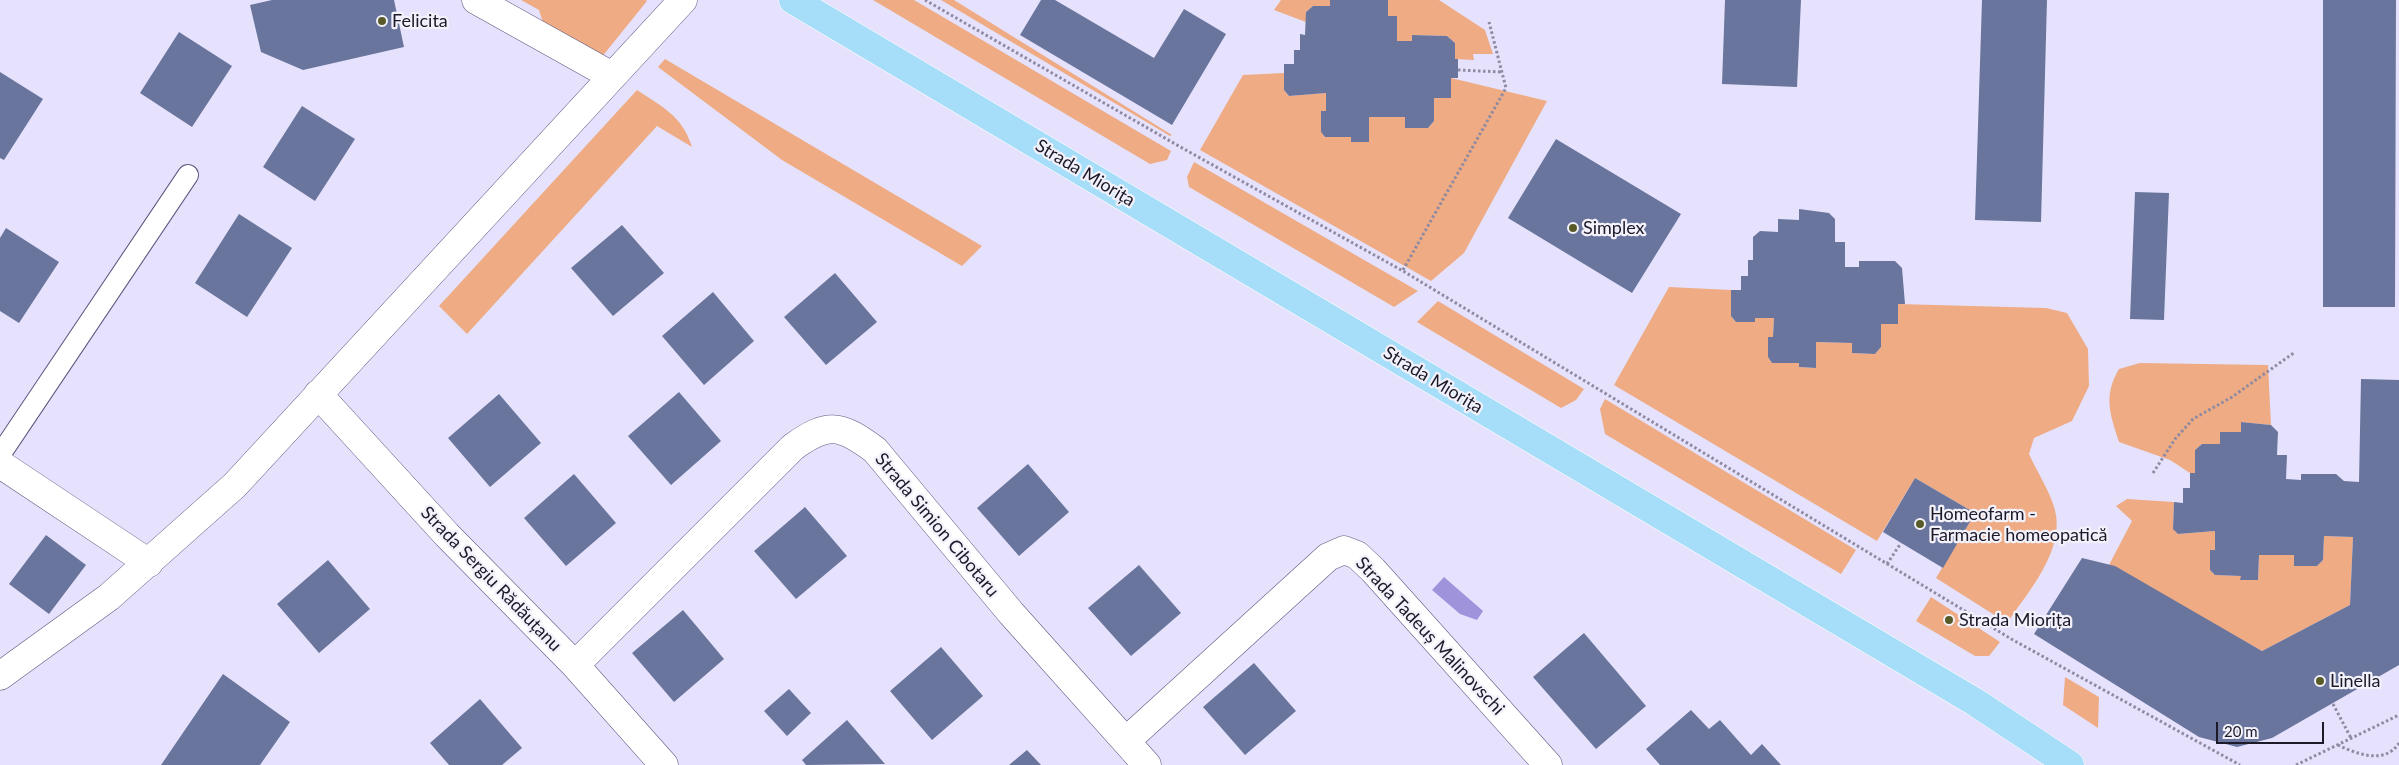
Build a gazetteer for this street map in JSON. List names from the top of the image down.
{
  "streets": {
    "main road": ["Strada Miorița"],
    "street": ["Strada Simion Cibotaru", "Strada Sergiu Rădăuțanu", "Strada Tadeuș Malinovschi"]
  },
  "crossings": [
    ["Strada Simion Cibotaru", "Strada Sergiu Rădăuțanu"],
    ["Strada Simion Cibotaru", "Strada Tadeuș Malinovschi"]
  ],
  "places": [
    "Felicita",
    "Simplex",
    "Homeofarm - Farmacie homeopatică",
    "Strada Miorița",
    "Linella"
  ],
  "scale_bar": "20 m"
}
